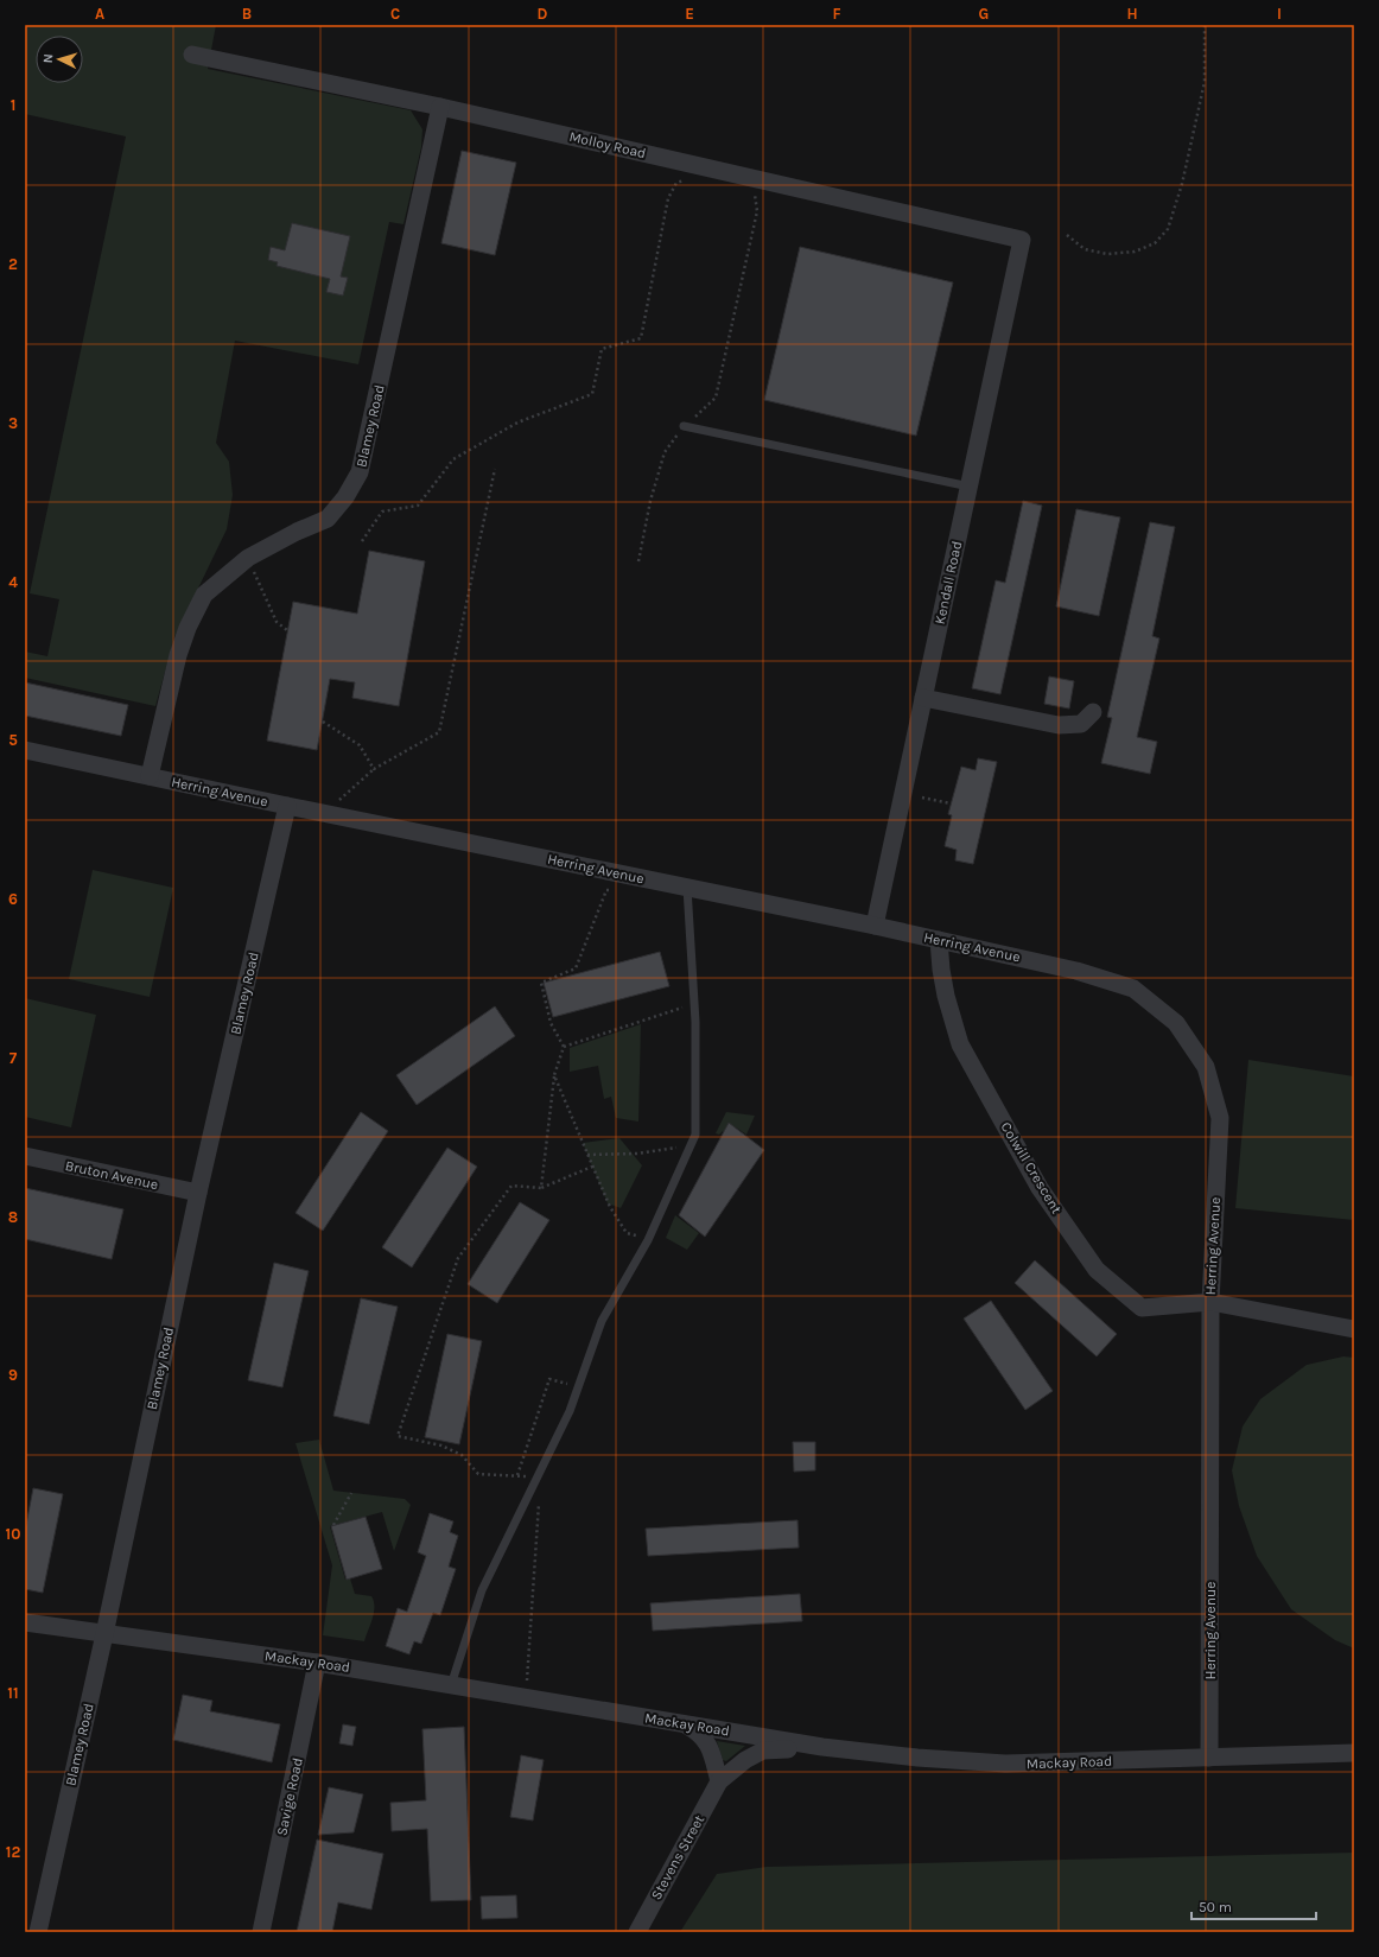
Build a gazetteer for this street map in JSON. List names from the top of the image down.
{
  "streets": {
    "street": [
      "Molloy Road",
      "Blamey Road",
      "Kendall Road",
      "Herring Avenue",
      "Colwill Crescent",
      "Bruton Avenue",
      "Mackay Road",
      "Savige Road",
      "Stevens Street"
    ]
  },
  "crossings": [
    ["Molloy Road", "Blamey Road"],
    ["Molloy Road", "Kendall Road"],
    ["Blamey Road", "Herring Avenue"],
    ["Blamey Road", "Bruton Avenue"],
    ["Blamey Road", "Mackay Road"],
    ["Kendall Road", "Herring Avenue"],
    ["Herring Avenue", "Colwill Crescent"],
    ["Herring Avenue", "Mackay Road"],
    ["Mackay Road", "Savige Road"],
    ["Mackay Road", "Stevens Street"]
  ],
  "scale_bar": "50 m",
  "north": "left",
  "grid": {
    "columns": [
      "A",
      "B",
      "C",
      "D",
      "E",
      "F",
      "G",
      "H",
      "I"
    ],
    "rows": [
      "1",
      "2",
      "3",
      "4",
      "5",
      "6",
      "7",
      "8",
      "9",
      "10",
      "11",
      "12"
    ]
  }
}
